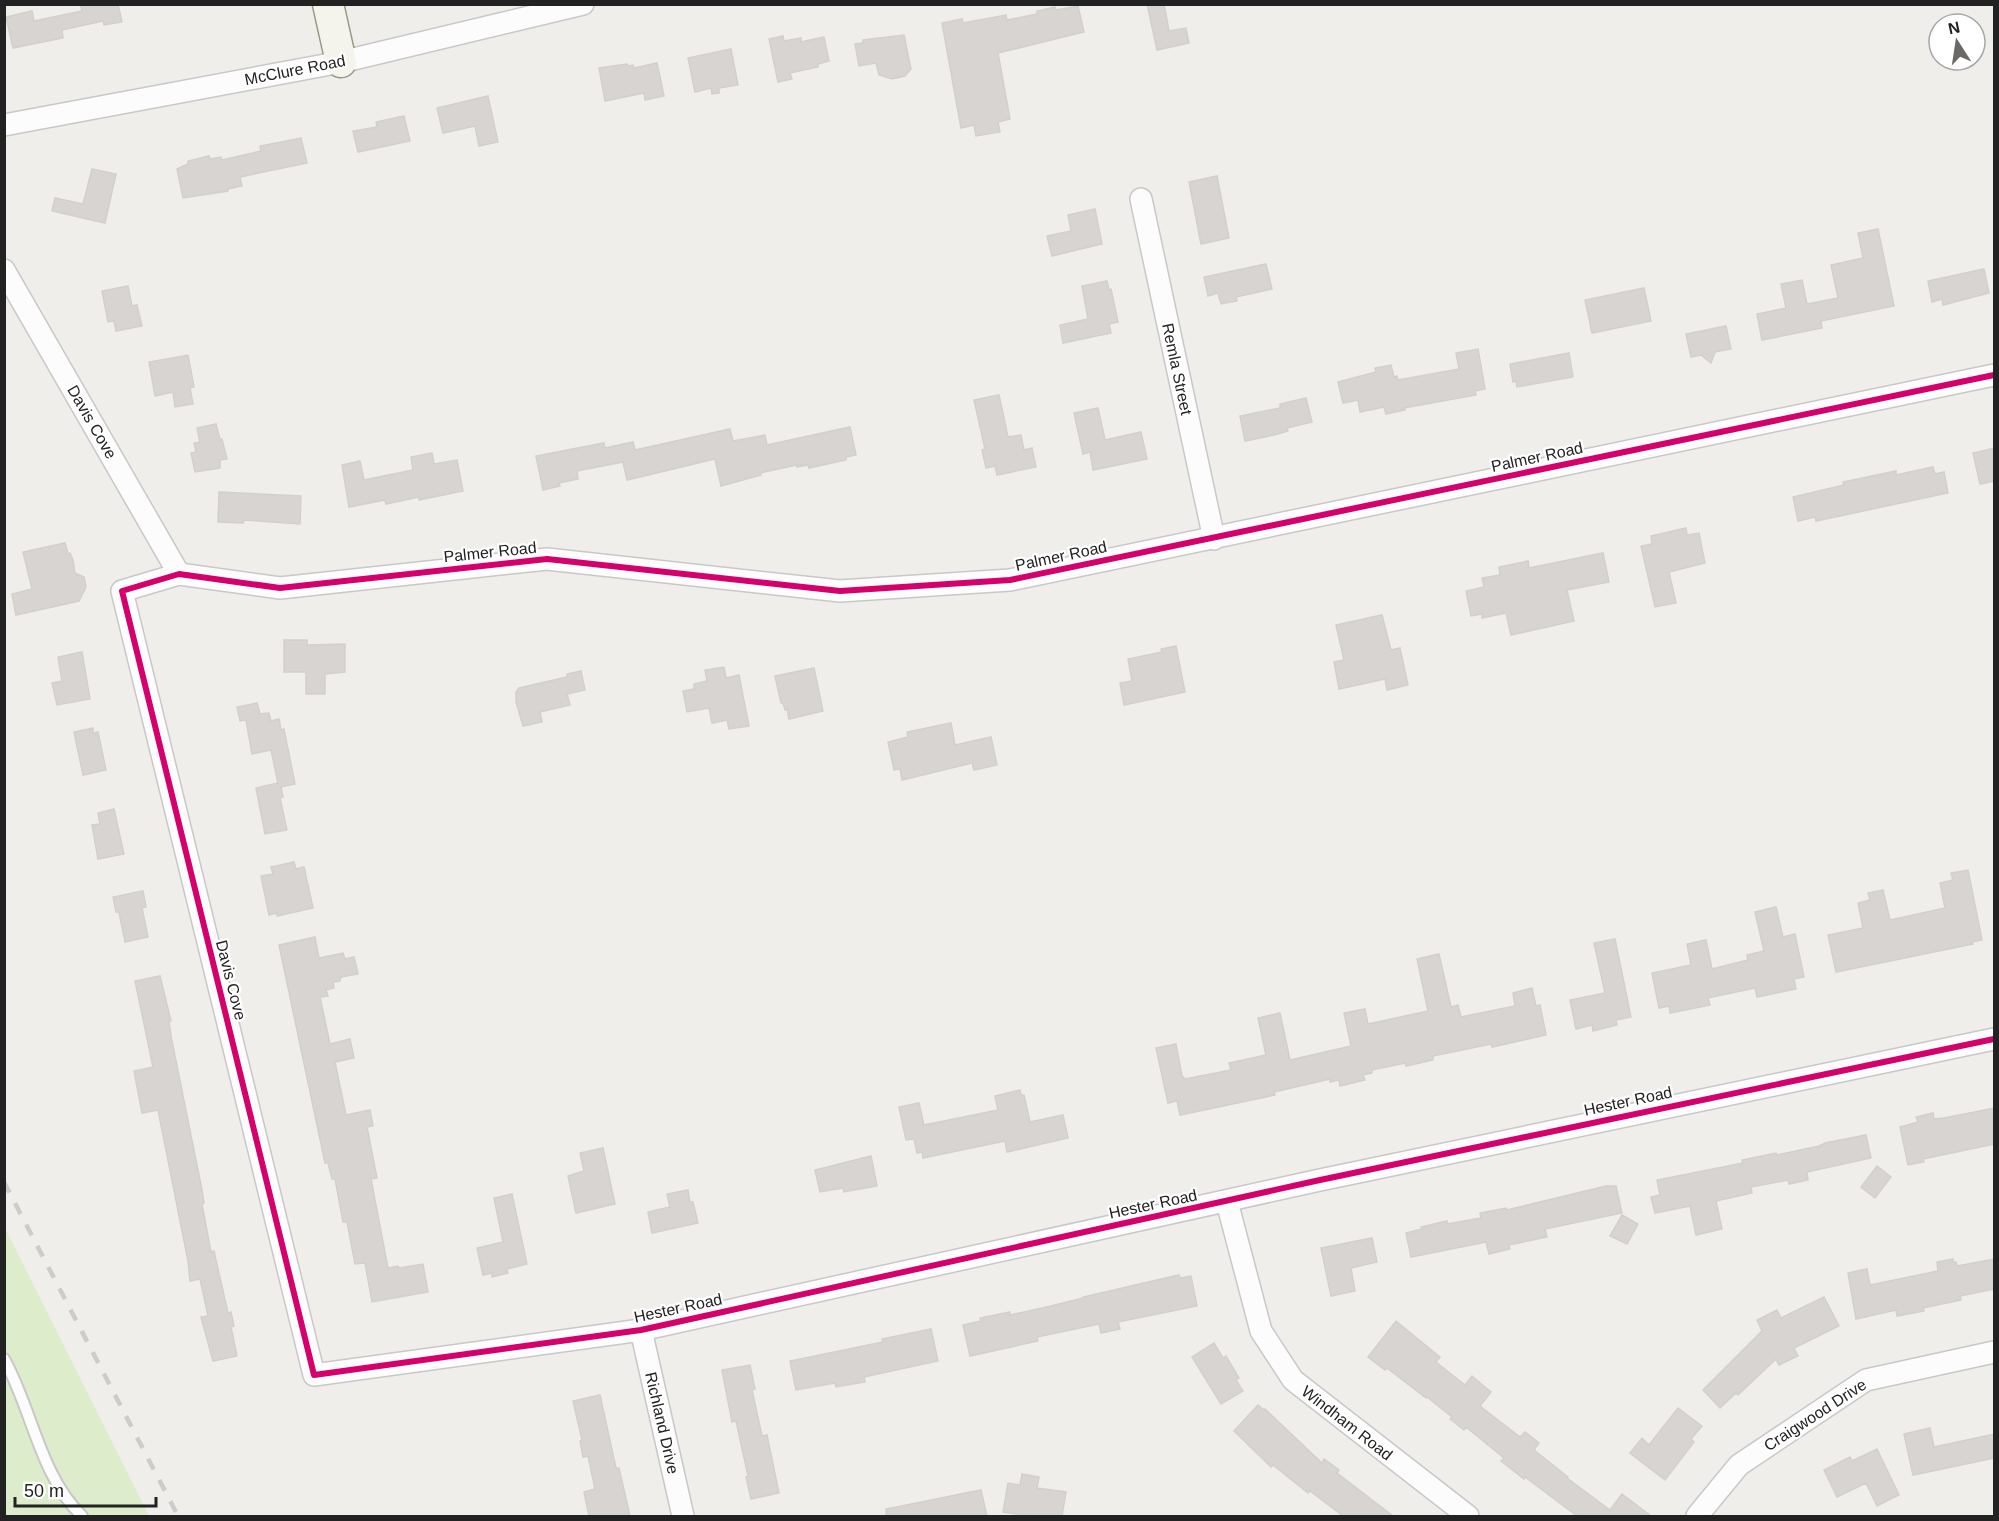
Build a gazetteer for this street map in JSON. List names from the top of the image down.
{
  "streets": {
    "street": [
      "McClure Road",
      "Remla Street",
      "Davis Cove",
      "Palmer Road",
      "Hester Road",
      "Craigwood Drive",
      "Richland Drive",
      "Windham Road"
    ]
  },
  "crossings": [
    ["Remla Street", "Palmer Road"],
    ["Davis Cove", "Palmer Road"],
    ["Davis Cove", "Hester Road"],
    ["Hester Road", "Richland Drive"],
    ["Hester Road", "Windham Road"]
  ],
  "scale_bar": "50 m",
  "north": "top"
}
